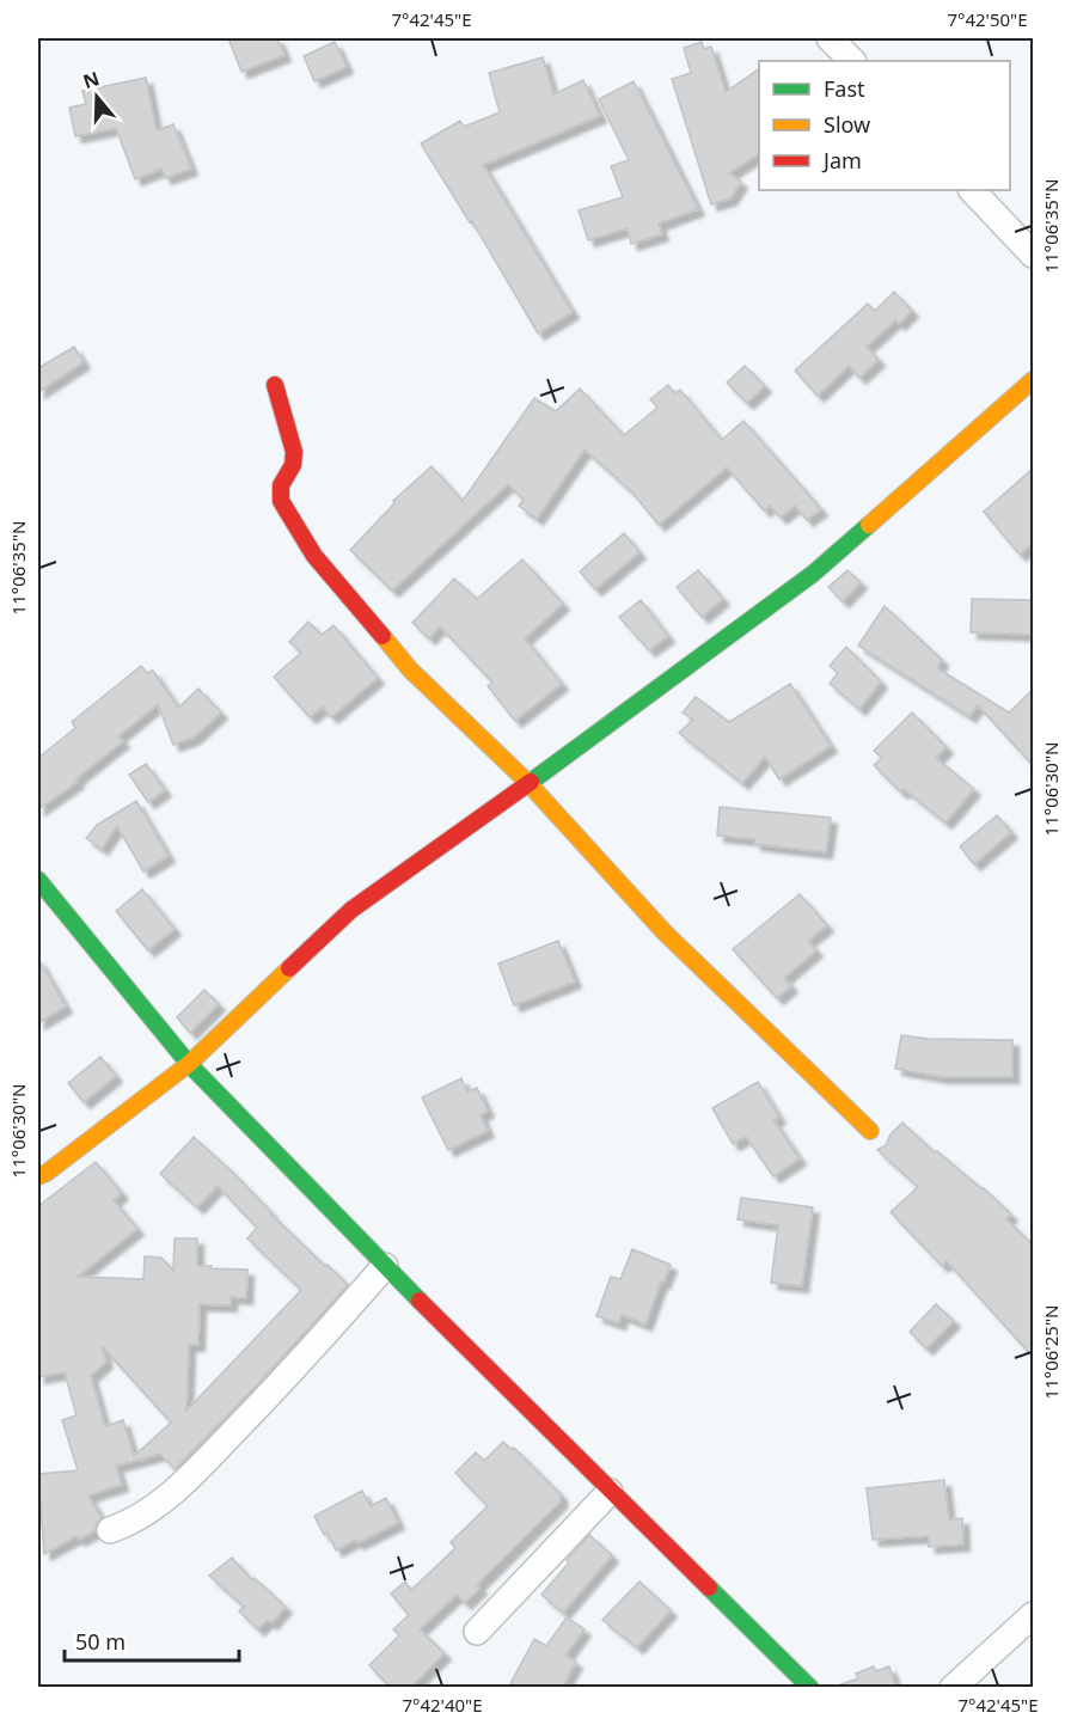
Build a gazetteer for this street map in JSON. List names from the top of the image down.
{
  "legend": ["Fast", "Slow", "Jam"],
  "scale_bar": "50 m",
  "north": "top",
  "coordinates": [
    "7°42'45\"E",
    "7°42'50\"E",
    "11°06'35\"N",
    "11°06'30\"N",
    "11°06'25\"N",
    "7°42'40\"E"
  ]
}
